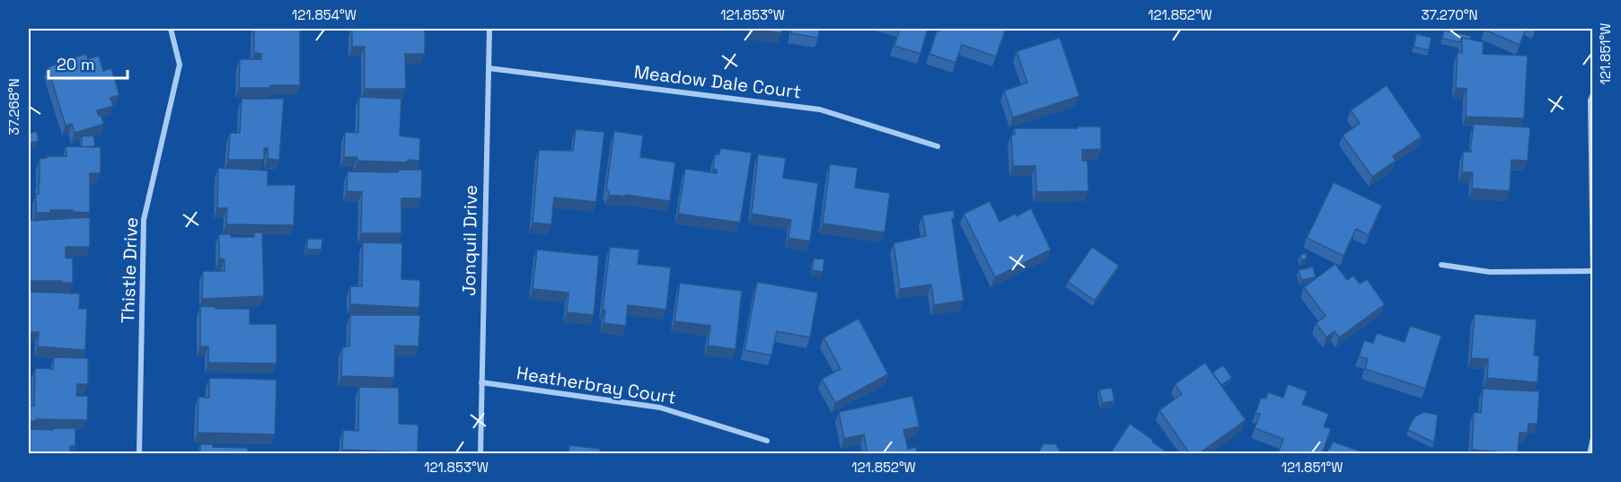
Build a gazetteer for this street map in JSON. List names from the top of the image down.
{
  "streets": {
    "street": [
      "Meadow Dale Court",
      "Jonquil Drive",
      "Thistle Drive",
      "Heatherbray Court"
    ]
  },
  "crossings": [
    ["Meadow Dale Court", "Jonquil Drive"],
    ["Jonquil Drive", "Heatherbray Court"]
  ],
  "scale_bar": "20 m",
  "coordinates": [
    "121.854°W",
    "121.853°W",
    "121.852°W",
    "37.270°N",
    "121.851°W",
    "37.268°N"
  ]
}
